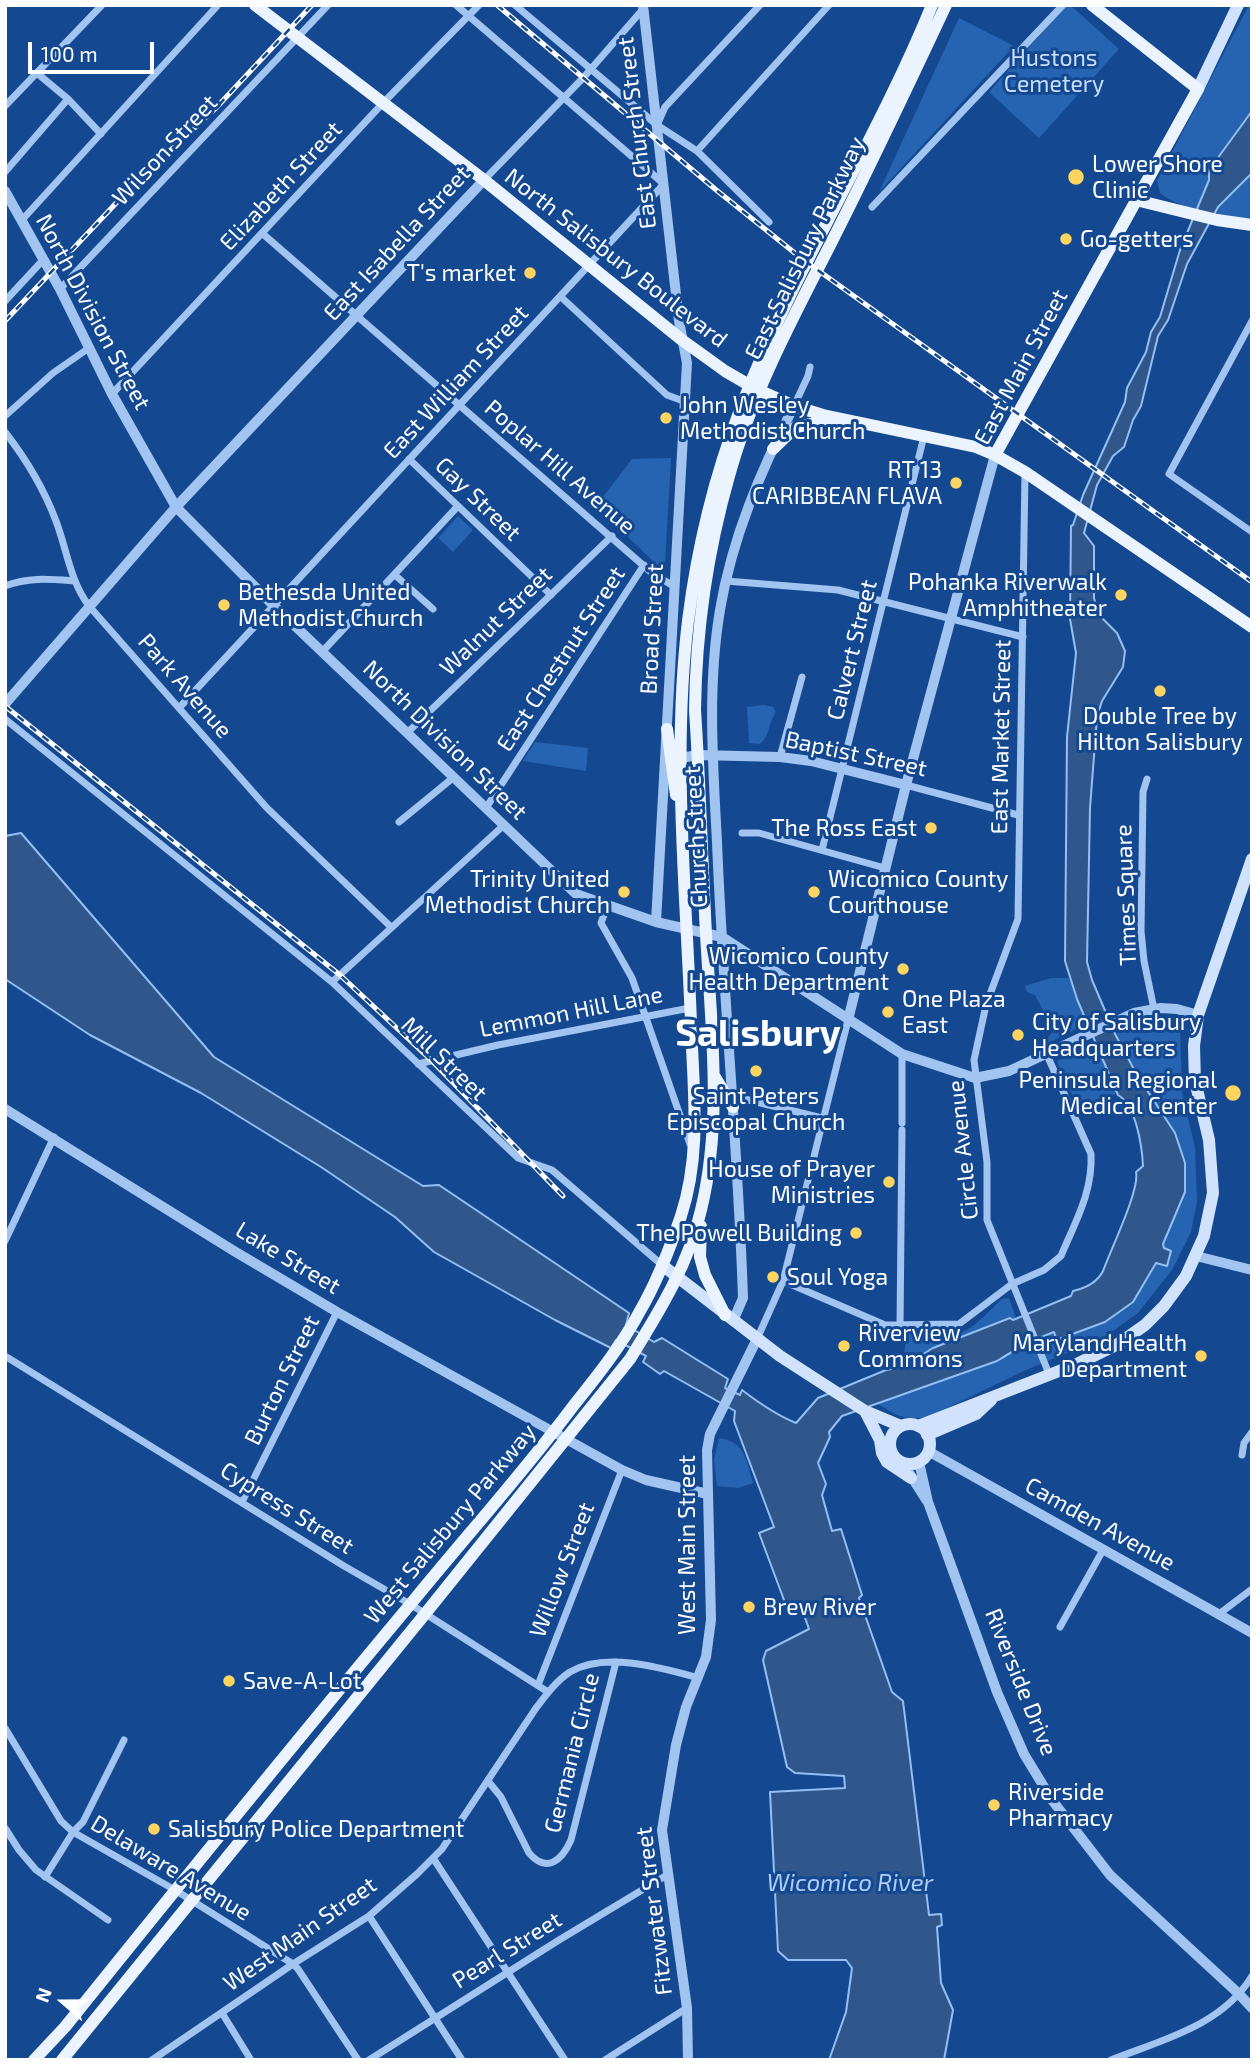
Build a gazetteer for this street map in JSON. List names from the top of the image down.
{
  "streets": {
    "main road": [
      "East Salisbury Parkway",
      "North Salisbury Boulevard",
      "East Main Street",
      "Mill Street",
      "West Salisbury Parkway"
    ],
    "street": [
      "East Church Street",
      "Wilson Street",
      "Elizabeth Street",
      "East Isabella Street",
      "North Division Street",
      "East William Street",
      "Poplar Hill Avenue",
      "Gay Street",
      "Walnut Street",
      "Broad Street",
      "Calvert Street",
      "East Chestnut Street",
      "Park Avenue",
      "East Market Street",
      "Baptist Street",
      "Church Street",
      "Times Square",
      "Lemmon Hill Lane",
      "Circle Avenue",
      "Lake Street",
      "Burton Street",
      "Cypress Street",
      "Camden Avenue",
      "West Main Street",
      "Willow Street",
      "Riverside Drive",
      "Germania Circle",
      "Delaware Avenue",
      "Fitzwater Street",
      "Pearl Street"
    ]
  },
  "crossings": [
    ["East Church Street", "East Isabella Street"],
    ["East Church Street", "North Salisbury Boulevard"],
    ["East Church Street", "East William Street"],
    ["East Church Street", "Broad Street"],
    ["Wilson Street", "North Salisbury Boulevard"],
    ["Wilson Street", "North Division Street"],
    ["Elizabeth Street", "North Salisbury Boulevard"],
    ["Elizabeth Street", "North Division Street"],
    ["Elizabeth Street", "Poplar Hill Avenue"],
    ["East Isabella Street", "North Salisbury Boulevard"],
    ["East Isabella Street", "North Division Street"],
    ["East Isabella Street", "Poplar Hill Avenue"],
    ["East Isabella Street", "Park Avenue"],
    ["East Salisbury Parkway", "North Division Street"],
    ["East Salisbury Parkway", "Baptist Street"],
    ["East Salisbury Parkway", "West Salisbury Parkway"],
    ["North Salisbury Boulevard", "East Main Street"],
    ["North Salisbury Boulevard", "East William Street"],
    ["North Salisbury Boulevard", "Broad Street"],
    ["North Salisbury Boulevard", "Calvert Street"],
    ["North Salisbury Boulevard", "East Market Street"],
    ["North Salisbury Boulevard", "Church Street"],
    ["North Division Street", "East Main Street"],
    ["North Division Street", "East William Street"],
    ["North Division Street", "Walnut Street"],
    ["North Division Street", "Broad Street"],
    ["North Division Street", "East Chestnut Street"],
    ["North Division Street", "Church Street"],
    ["North Division Street", "Circle Avenue"],
    ["North Division Street", "West Salisbury Parkway"],
    ["North Division Street", "West Main Street"],
    ["East Main Street", "Baptist Street"],
    ["East Main Street", "West Main Street"],
    ["East William Street", "Poplar Hill Avenue"],
    ["East William Street", "Gay Street"],
    ["East William Street", "Park Avenue"],
    ["Poplar Hill Avenue", "Walnut Street"],
    ["Poplar Hill Avenue", "Broad Street"],
    ["Poplar Hill Avenue", "East Chestnut Street"],
    ["Gay Street", "Walnut Street"],
    ["Calvert Street", "Baptist Street"],
    ["East Market Street", "Baptist Street"],
    ["East Market Street", "Circle Avenue"],
    ["Baptist Street", "Church Street"],
    ["Church Street", "Mill Street"],
    ["Lemmon Hill Lane", "Mill Street"],
    ["Lemmon Hill Lane", "West Salisbury Parkway"],
    ["Mill Street", "West Salisbury Parkway"],
    ["Mill Street", "Camden Avenue"],
    ["Mill Street", "West Main Street"],
    ["Mill Street", "Riverside Drive"],
    ["Lake Street", "Burton Street"],
    ["Lake Street", "West Salisbury Parkway"],
    ["Lake Street", "West Main Street"],
    ["Lake Street", "Willow Street"],
    ["Burton Street", "Cypress Street"],
    ["Cypress Street", "West Salisbury Parkway"],
    ["Cypress Street", "West Main Street"],
    ["Cypress Street", "Willow Street"],
    ["West Salisbury Parkway", "Delaware Avenue"],
    ["Camden Avenue", "Riverside Drive"],
    ["West Main Street", "Germania Circle"],
    ["West Main Street", "Delaware Avenue"],
    ["West Main Street", "Fitzwater Street"],
    ["Fitzwater Street", "Pearl Street"]
  ],
  "districts": ["Salisbury"],
  "water": ["Wicomico River"],
  "parks": ["Hustons Cemetery"],
  "places": [
    "Lower Shore Clinic",
    "Go-getters",
    "T's market",
    "John Wesley Methodist Church",
    "RT 13 CARIBBEAN FLAVA",
    "Pohanka Riverwalk Amphitheater",
    "Bethesda United Methodist Church",
    "Double Tree by Hilton Salisbury",
    "The Ross East",
    "Trinity United Methodist Church",
    "Wicomico County Courthouse",
    "Wicomico County Health Department",
    "One Plaza East",
    "City of Salisbury Headquarters",
    "Saint Peters Episcopal Church",
    "Peninsula Regional Medical Center",
    "House of Prayer Ministries",
    "The Powell Building",
    "Soul Yoga",
    "Riverview Commons",
    "Maryland Health Department",
    "Brew River",
    "Save-A-Lot",
    "Riverside Pharmacy",
    "Salisbury Police Department"
  ],
  "scale_bar": "100 m",
  "north": "left"
}
